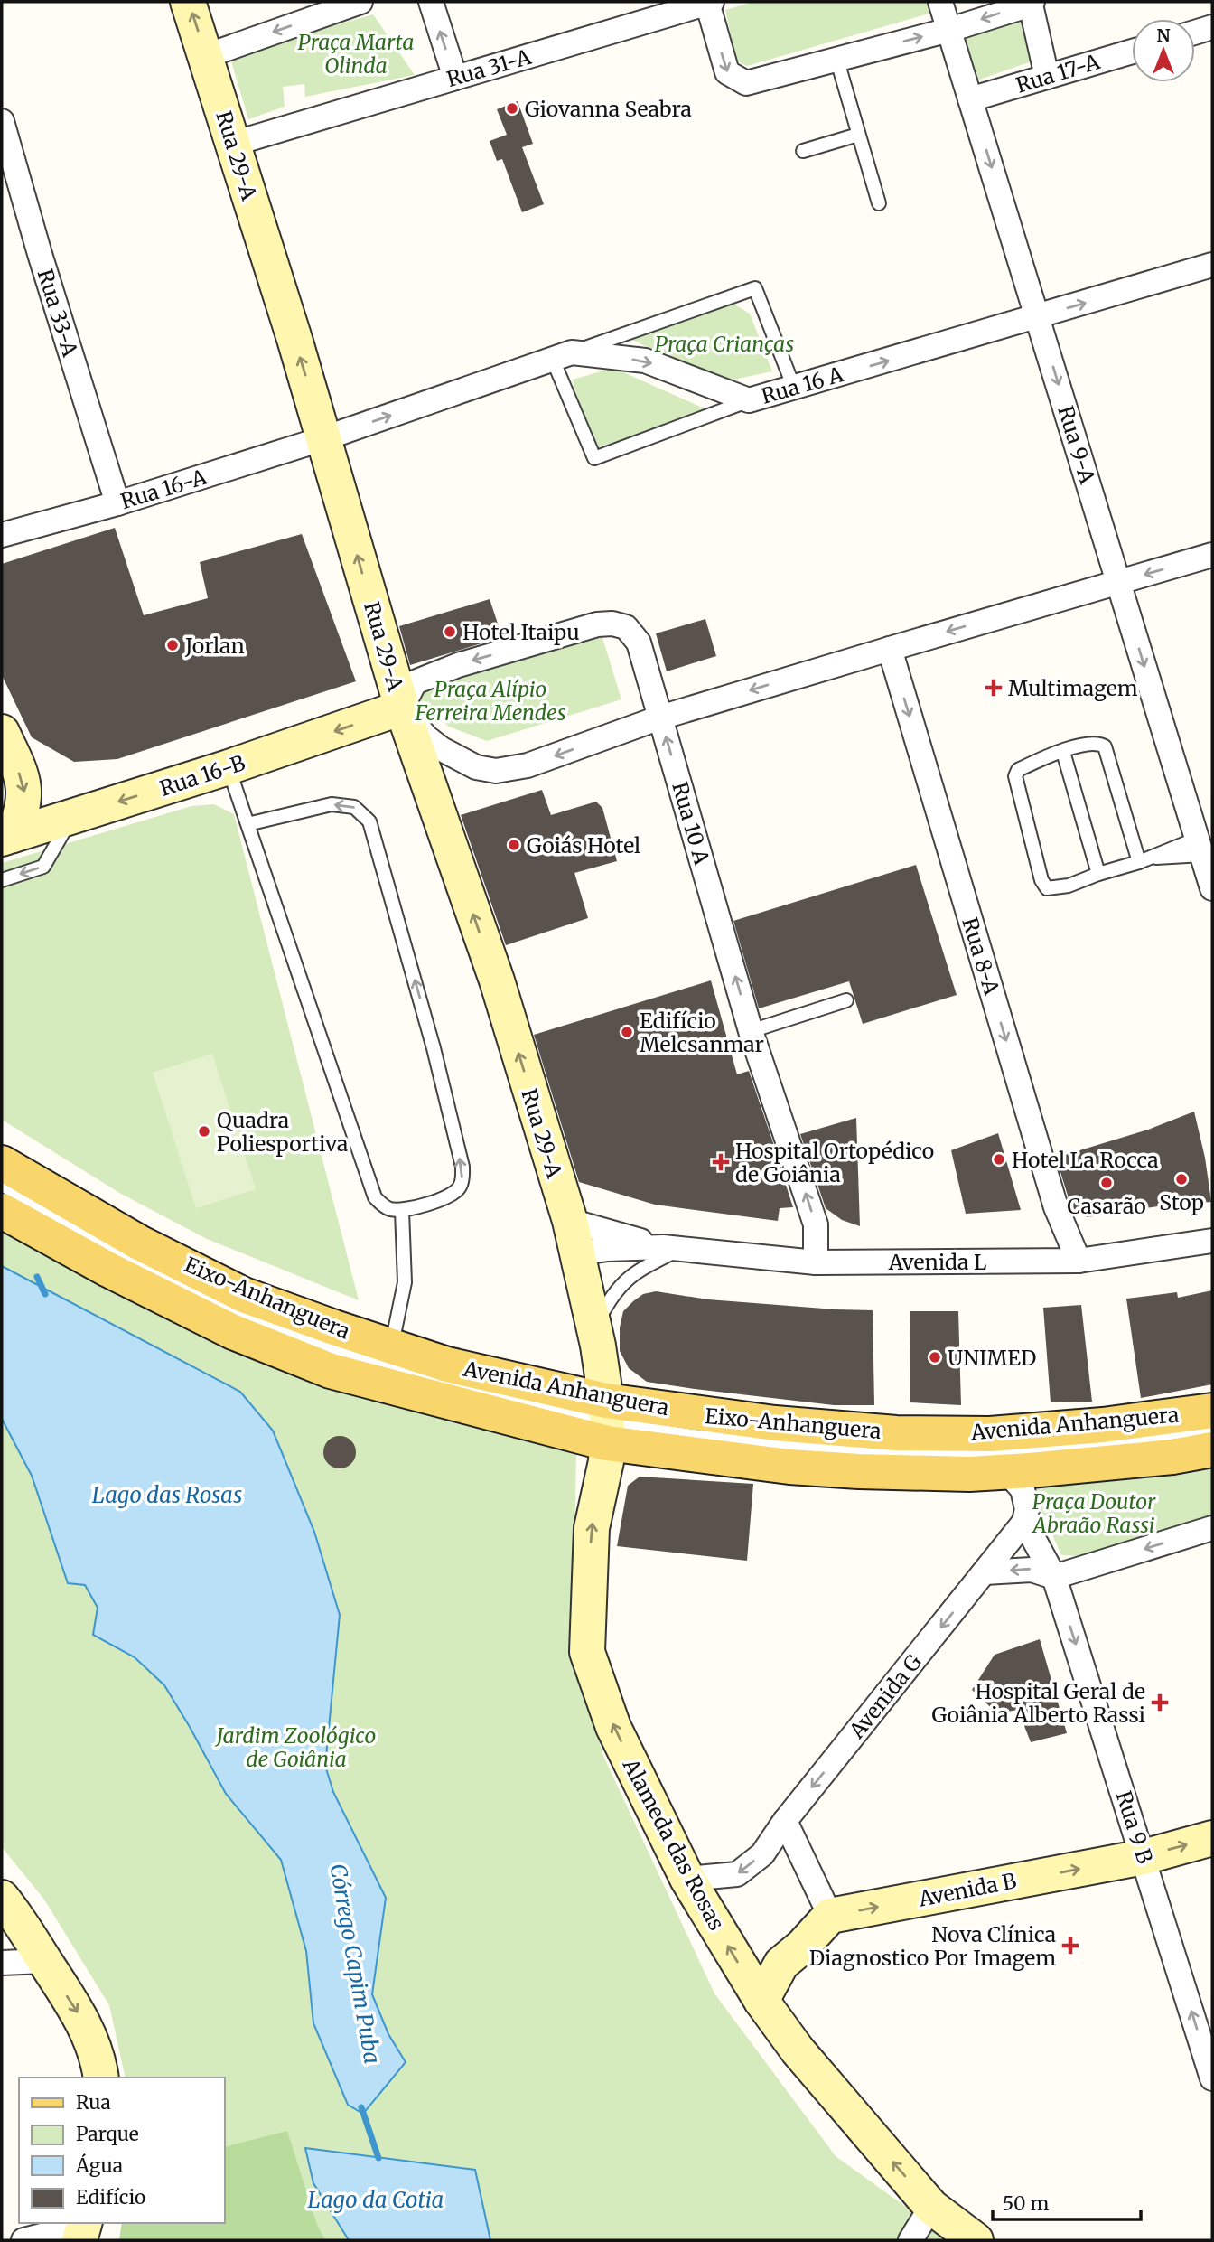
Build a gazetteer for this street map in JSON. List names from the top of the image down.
{
  "streets": {
    "main road": ["Avenida Anhanguera"],
    "street": [
      "Rua 31-A",
      "Rua 17-A",
      "Rua 29-A",
      "Rua 33-A",
      "Rua 16 A",
      "Rua 9-A",
      "Rua 16-A",
      "Rua 16-B",
      "Rua 10 A",
      "Rua 8-A",
      "Avenida L",
      "Avenida G",
      "Rua 9 B",
      "Alameda das Rosas",
      "Avenida B"
    ],
    "lane": ["Eixo-Anhanguera"]
  },
  "crossings": [
    ["Rua 31-A", "Rua 29-A"],
    ["Rua 31-A", "Rua 9-A"],
    ["Rua 17-A", "Rua 9-A"],
    ["Rua 29-A", "Rua 16 A"],
    ["Rua 29-A", "Rua 16-A"],
    ["Rua 29-A", "Rua 16-B"],
    ["Rua 29-A", "Rua 10 A"],
    ["Rua 29-A", "Avenida L"],
    ["Rua 29-A", "Eixo-Anhanguera"],
    ["Rua 29-A", "Avenida Anhanguera"],
    ["Rua 29-A", "Alameda das Rosas"],
    ["Rua 33-A", "Rua 16-A"],
    ["Rua 16 A", "Rua 9-A"],
    ["Rua 16 A", "Rua 16-A"],
    ["Rua 16-B", "Rua 10 A"],
    ["Rua 10 A", "Avenida L"],
    ["Rua 8-A", "Avenida L"],
    ["Eixo-Anhanguera", "Avenida Anhanguera"],
    ["Eixo-Anhanguera", "Alameda das Rosas"],
    ["Avenida Anhanguera", "Alameda das Rosas"],
    ["Avenida G", "Rua 9 B"],
    ["Avenida G", "Alameda das Rosas"],
    ["Rua 9 B", "Avenida B"]
  ],
  "one_way": [
    "Rua 29-A",
    "Rua 16 A",
    "Rua 9-A",
    "Rua 16-B",
    "Rua 8-A",
    "Avenida G",
    "Alameda das Rosas"
  ],
  "water": ["Lago das Rosas", "Córrego Capim Puba", "Lago da Cotia"],
  "parks": [
    "Praça Marta Olinda",
    "Praça Crianças",
    "Praça Alípio Ferreira Mendes",
    "Praça Doutor Abraão Rassi",
    "Jardim Zoológico de Goiânia"
  ],
  "places": {
    "other": [
      "Giovanna Seabra",
      "Hotel Itaipu",
      "Jorlan",
      "Goiás Hotel",
      "Edifício Melcsanmar",
      "Quadra Poliesportiva",
      "Hotel La Rocca",
      "Stop",
      "Casarão",
      "UNIMED"
    ],
    "health": [
      "Multimagem",
      "Hospital Ortopédico de Goiânia",
      "Hospital Geral de Goiânia Alberto Rassi",
      "Nova Clínica Diagnostico Por Imagem"
    ]
  },
  "legend": [
    "Rua",
    "Parque",
    "Água",
    "Edifício"
  ],
  "scale_bar": "50 m",
  "north": "top"
}
